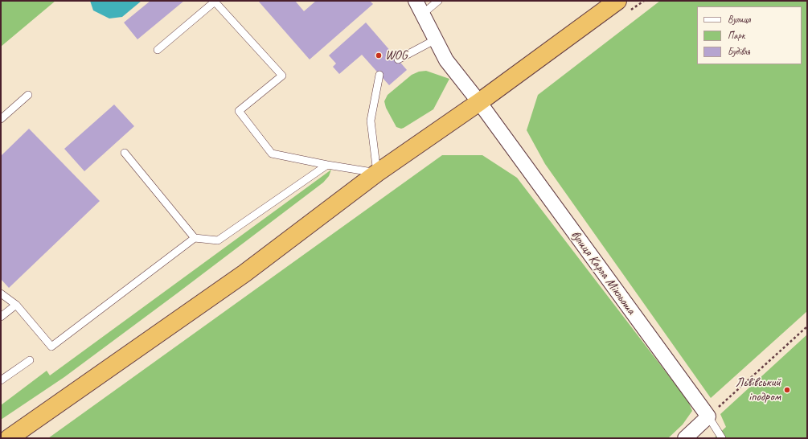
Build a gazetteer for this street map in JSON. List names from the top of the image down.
{
  "streets": {
    "street": ["вулиця Карла Мікльоша"]
  },
  "places": ["WOG", "Львівський іподром"],
  "legend": ["Вулиця", "Парк", "Будівля"]
}
